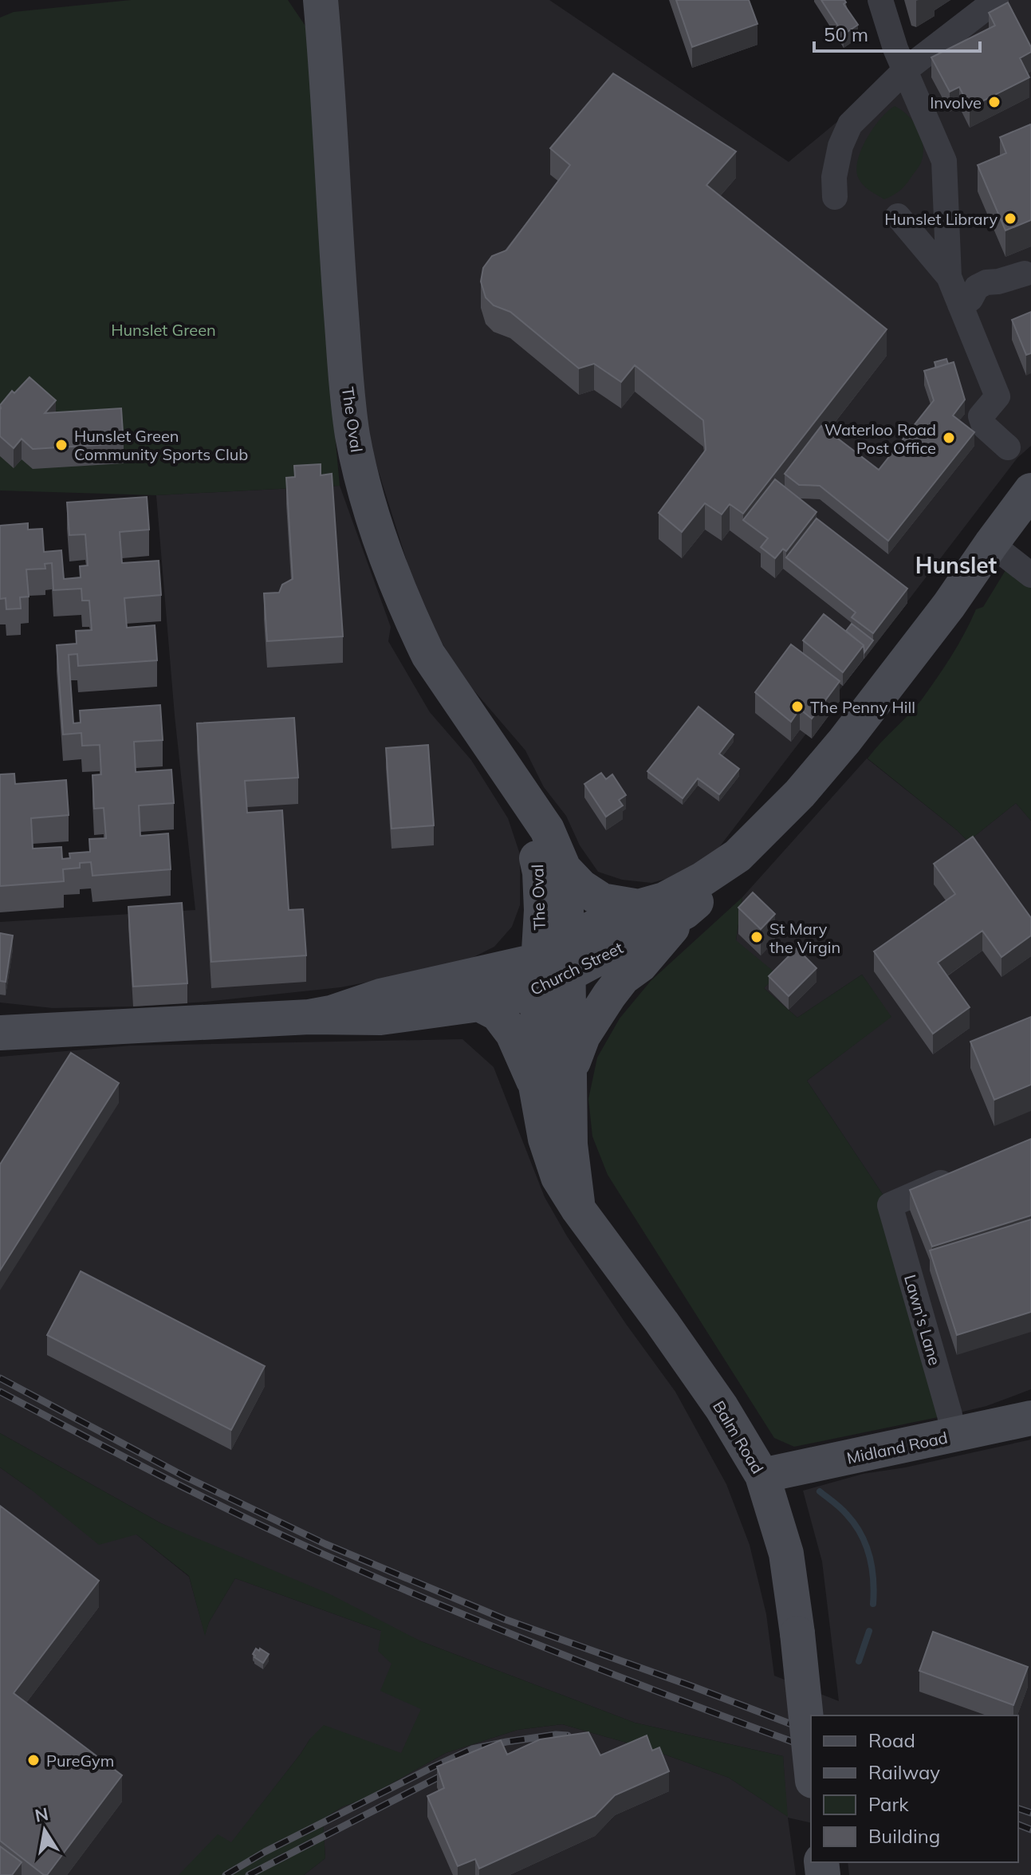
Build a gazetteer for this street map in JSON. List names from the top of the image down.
{
  "streets": {
    "street": [
      "The Oval",
      "Church Street",
      "Lawn's Lane",
      "Balm Road",
      "Midland Road"
    ]
  },
  "crossings": [
    ["The Oval", "Church Street"],
    ["The Oval", "Balm Road"],
    ["Church Street", "Balm Road"],
    ["Lawn's Lane", "Midland Road"],
    ["Balm Road", "Midland Road"]
  ],
  "districts": ["Hunslet"],
  "parks": ["Hunslet Green"],
  "places": [
    "Involve",
    "Hunslet Library",
    "Waterloo Road Post Office",
    "Hunslet Green Community Sports Club",
    "The Penny Hill",
    "St Mary the Virgin",
    "PureGym"
  ],
  "legend": [
    "Road",
    "Railway",
    "Park",
    "Building"
  ],
  "scale_bar": "50 m",
  "north": "top"
}
